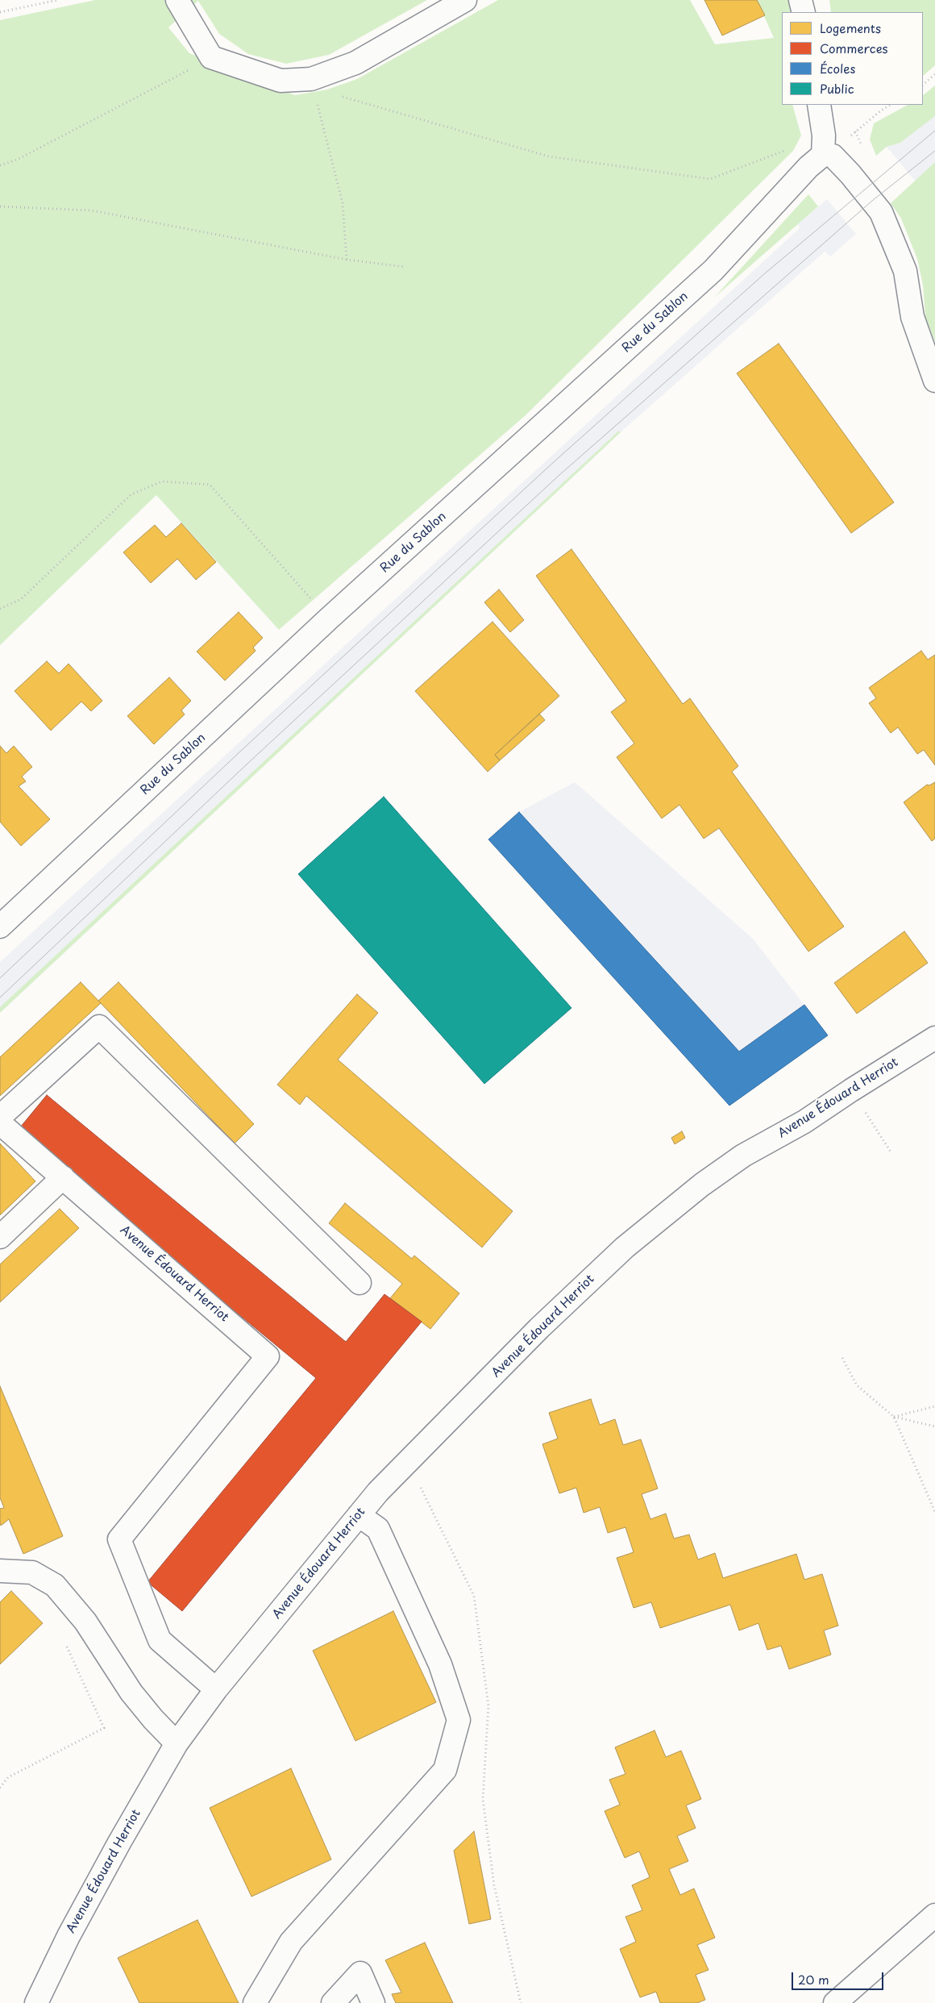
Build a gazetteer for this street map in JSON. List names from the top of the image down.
{
  "streets": {
    "street": ["Rue du Sablon", "Avenue Édouard Herriot"]
  },
  "legend": [
    "Logements",
    "Commerces",
    "Écoles",
    "Public"
  ],
  "scale_bar": "20 m"
}
